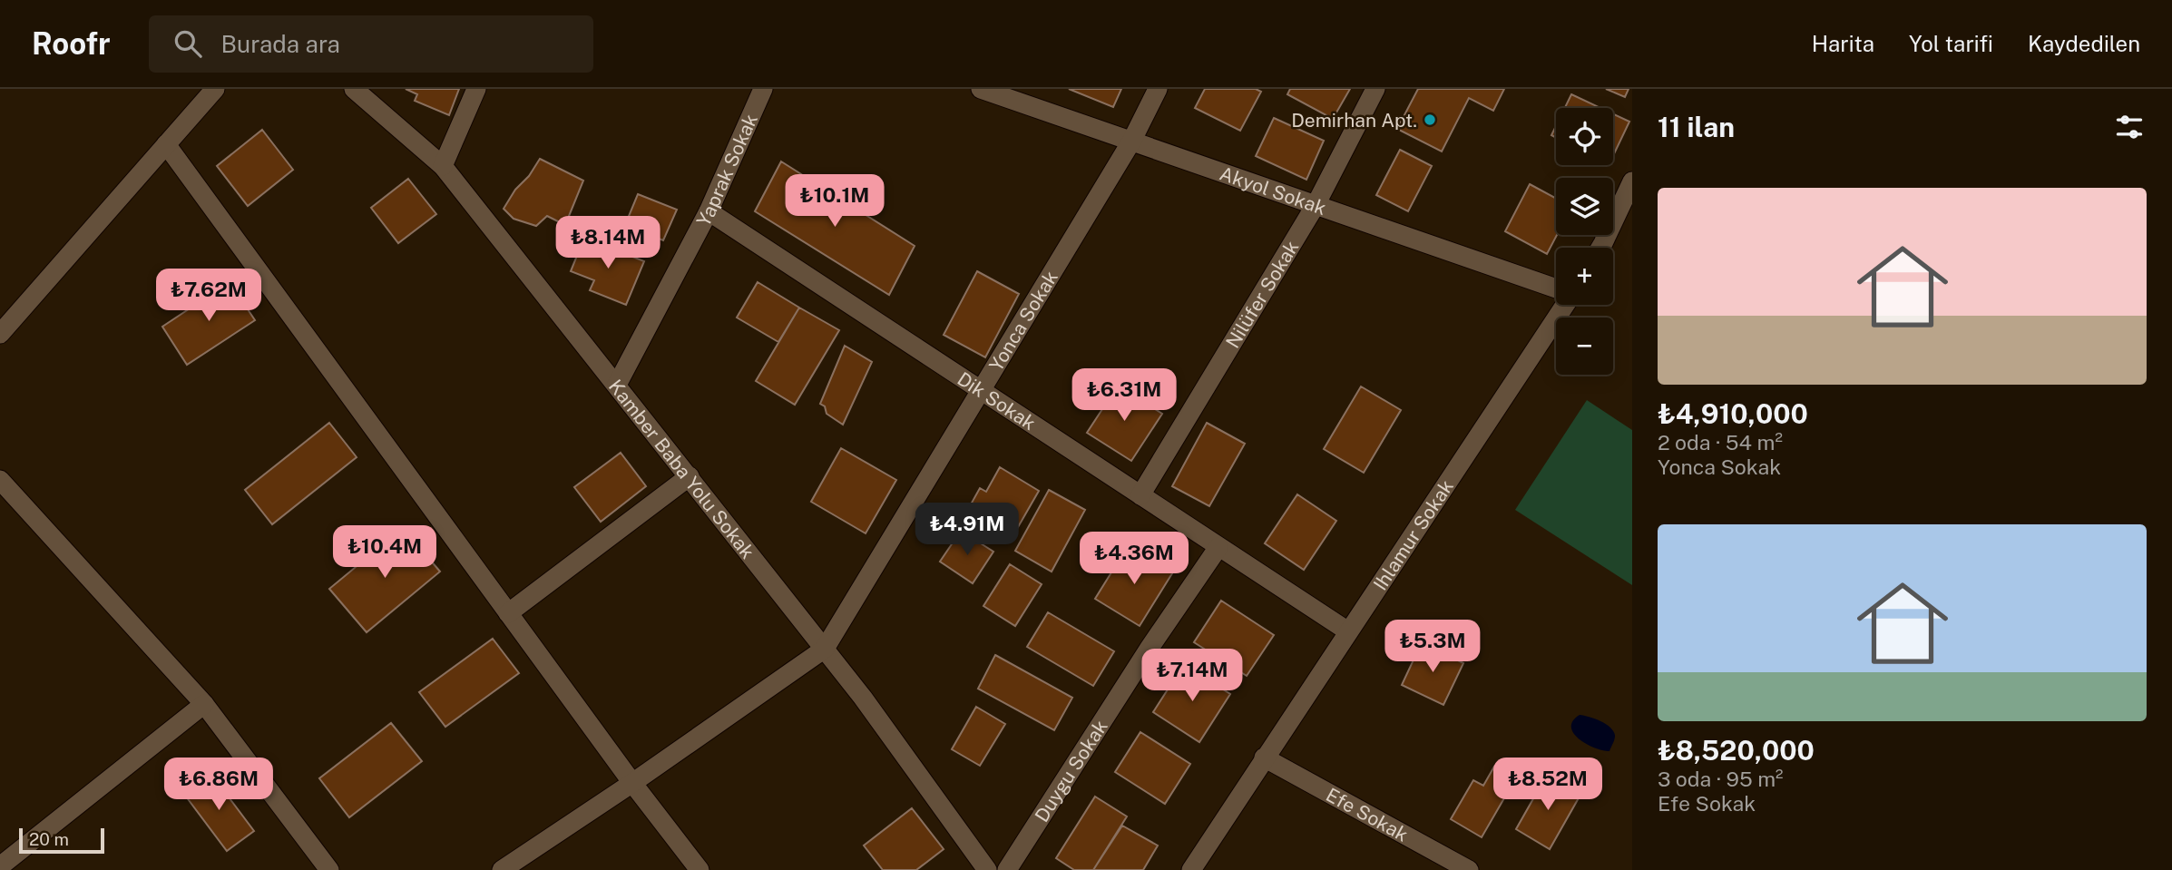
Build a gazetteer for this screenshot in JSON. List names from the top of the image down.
{
  "streets": {
    "street": [
      "Yaprak Sokak",
      "Akyol Sokak",
      "Nilüfer Sokak",
      "Yonca Sokak",
      "Dik Sokak",
      "Kamber Baba Yolu Sokak",
      "Ihlamur Sokak",
      "Duygu Sokak",
      "Efe Sokak"
    ]
  },
  "crossings": [
    ["Yaprak Sokak", "Dik Sokak"],
    ["Yaprak Sokak", "Kamber Baba Yolu Sokak"],
    ["Akyol Sokak", "Nilüfer Sokak"],
    ["Akyol Sokak", "Yonca Sokak"],
    ["Nilüfer Sokak", "Dik Sokak"],
    ["Yonca Sokak", "Dik Sokak"],
    ["Yonca Sokak", "Kamber Baba Yolu Sokak"],
    ["Dik Sokak", "Ihlamur Sokak"],
    ["Dik Sokak", "Duygu Sokak"],
    ["Ihlamur Sokak", "Efe Sokak"]
  ],
  "places": ["Demirhan Apt."],
  "scale_bar": "20 m",
  "page": {
    "header": "Roofr",
    "search": "Burada ara",
    "nav": ["Harita", "Yol tarifi", "Kaydedilen"],
    "heading": "11 ilan",
    "map_buttons": ["+", "−"],
    "list": [
      {
        "name": "₺4,910,000",
        "note": "2 oda · 54 m² · Yonca Sokak"
      },
      {
        "name": "₺8,520,000",
        "note": "3 oda · 95 m² · Efe Sokak"
      }
    ],
    "price": [
      "₺10.1M",
      "₺8.14M",
      "₺7.62M",
      "₺6.31M",
      "₺4.91M",
      "₺10.4M",
      "₺4.36M",
      "₺5.3M",
      "₺7.14M",
      "₺6.86M",
      "₺8.52M"
    ],
    "scale": "20 m"
  }
}
